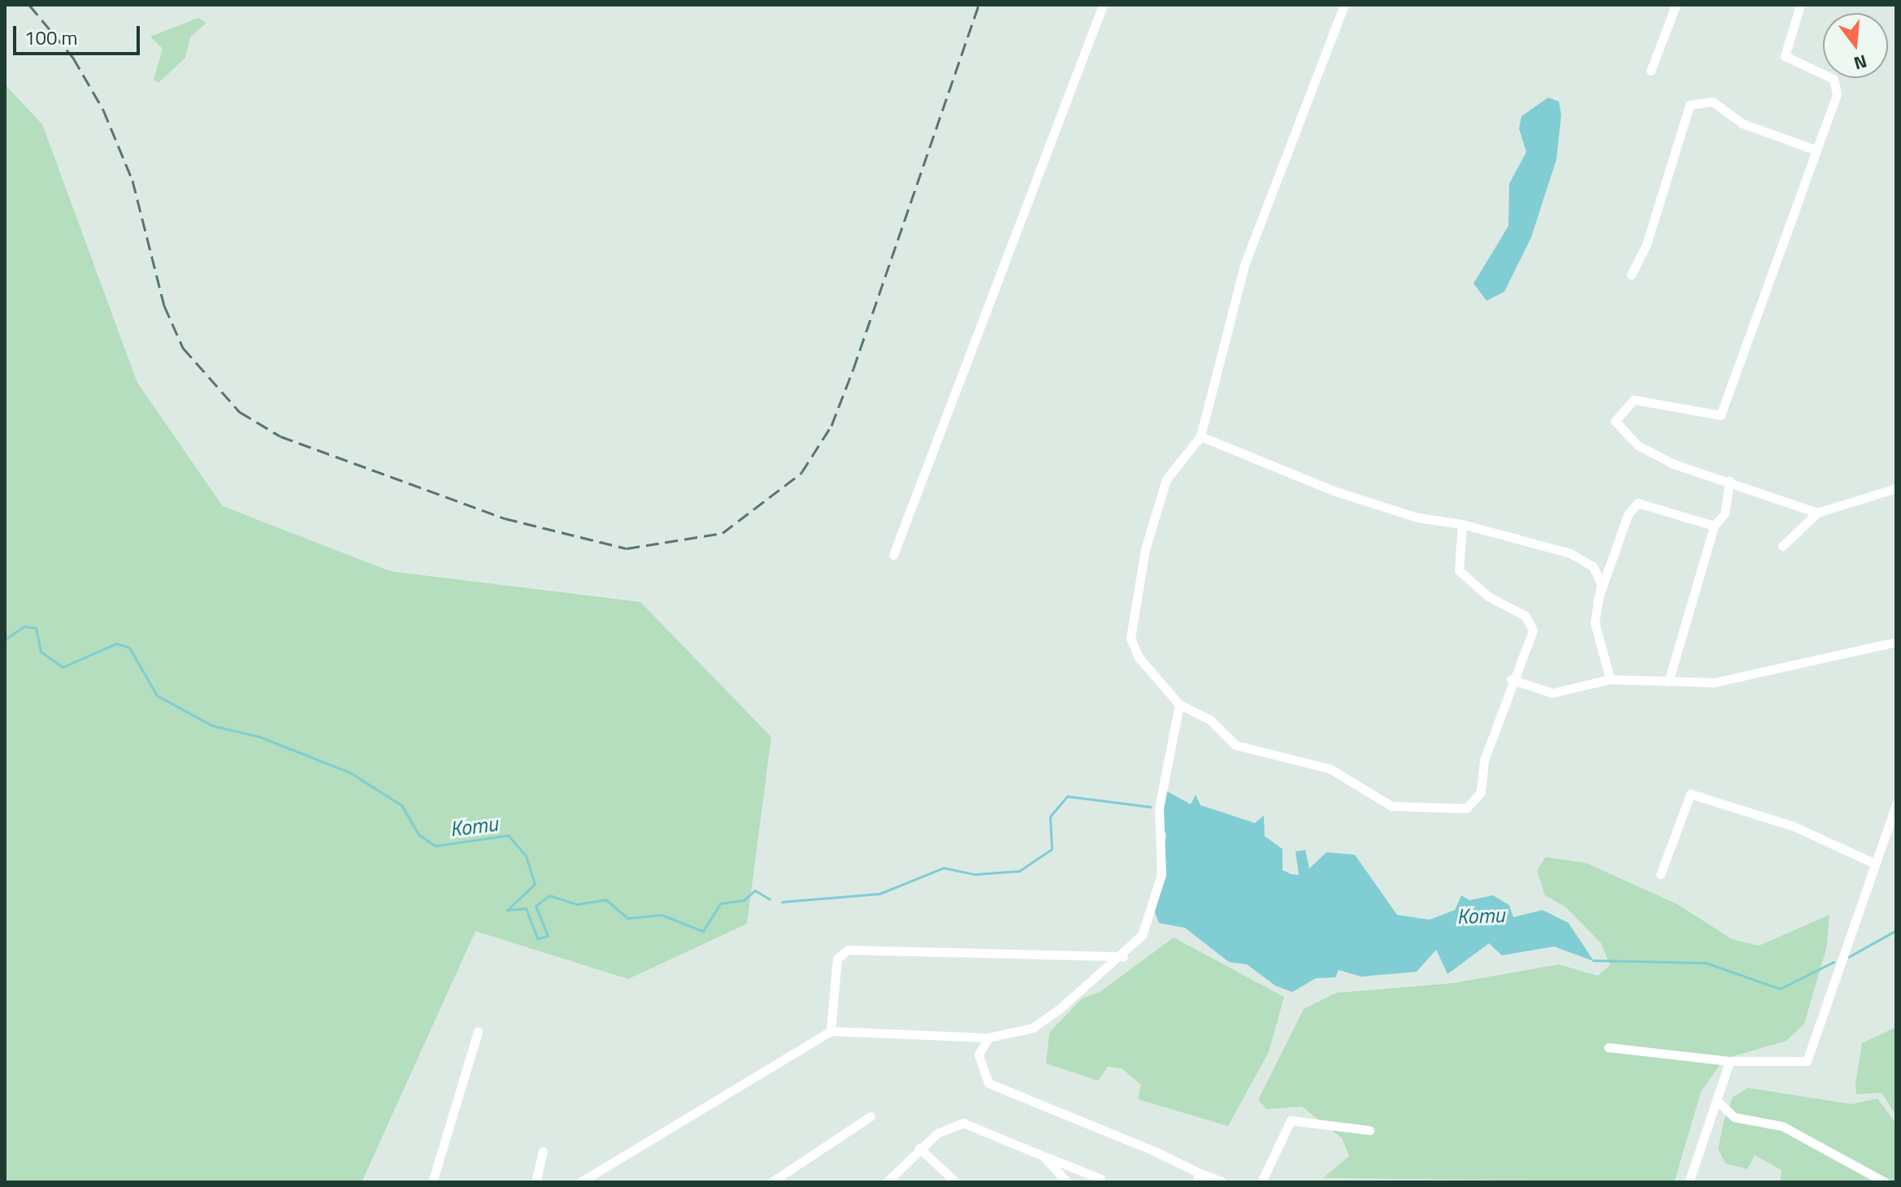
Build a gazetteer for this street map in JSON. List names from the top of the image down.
{
  "water": ["Komu"],
  "scale_bar": "100 m",
  "north": "bottom"
}
